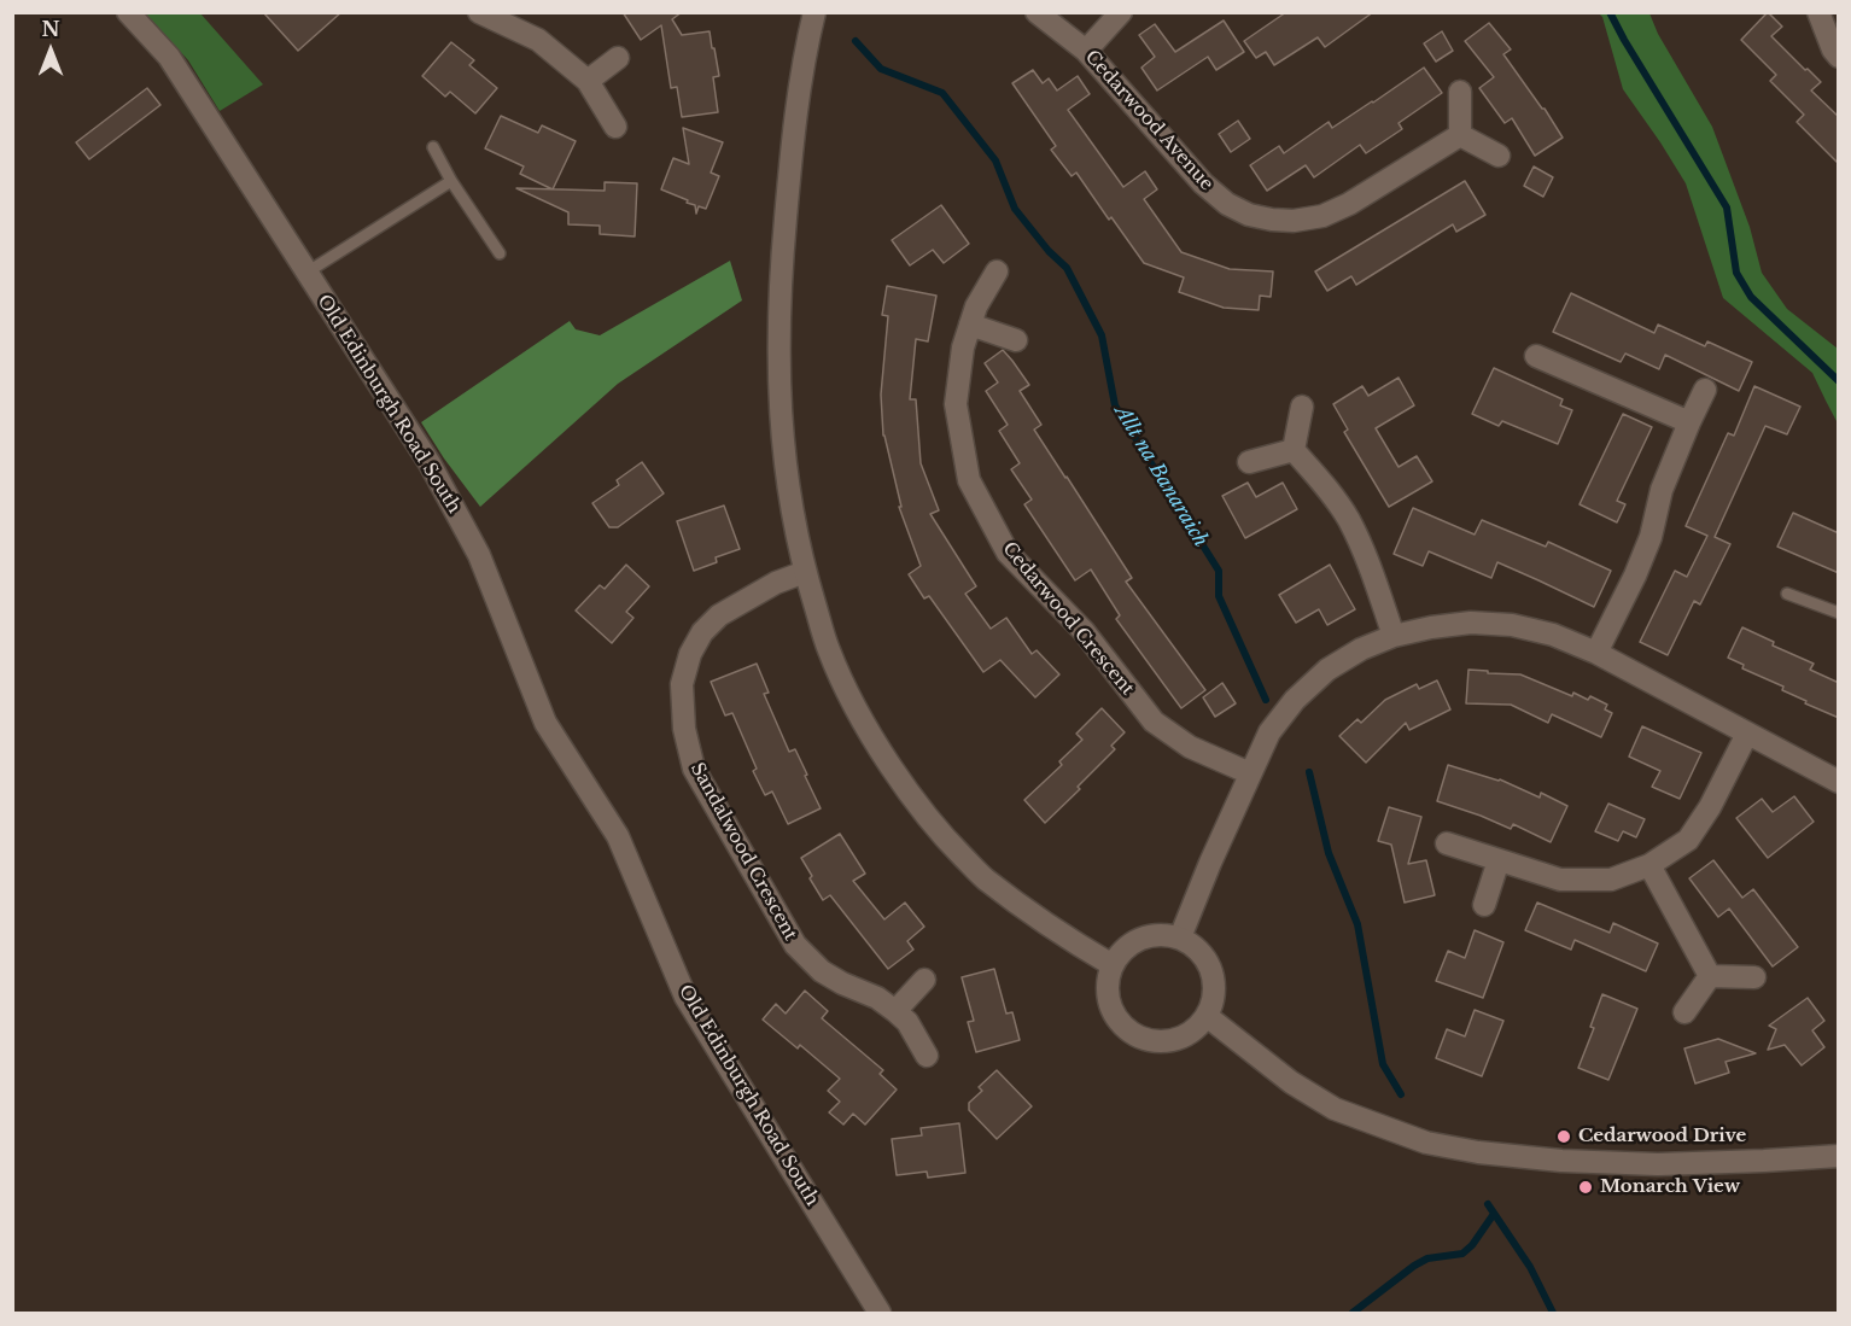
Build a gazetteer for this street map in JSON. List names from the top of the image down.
{
  "streets": {
    "street": [
      "Cedarwood Avenue",
      "Old Edinburgh Road South",
      "Cedarwood Crescent",
      "Sandalwood Crescent"
    ]
  },
  "water": ["Allt na Banaraich"],
  "places": ["Cedarwood Drive", "Monarch View"],
  "north": "top"
}
